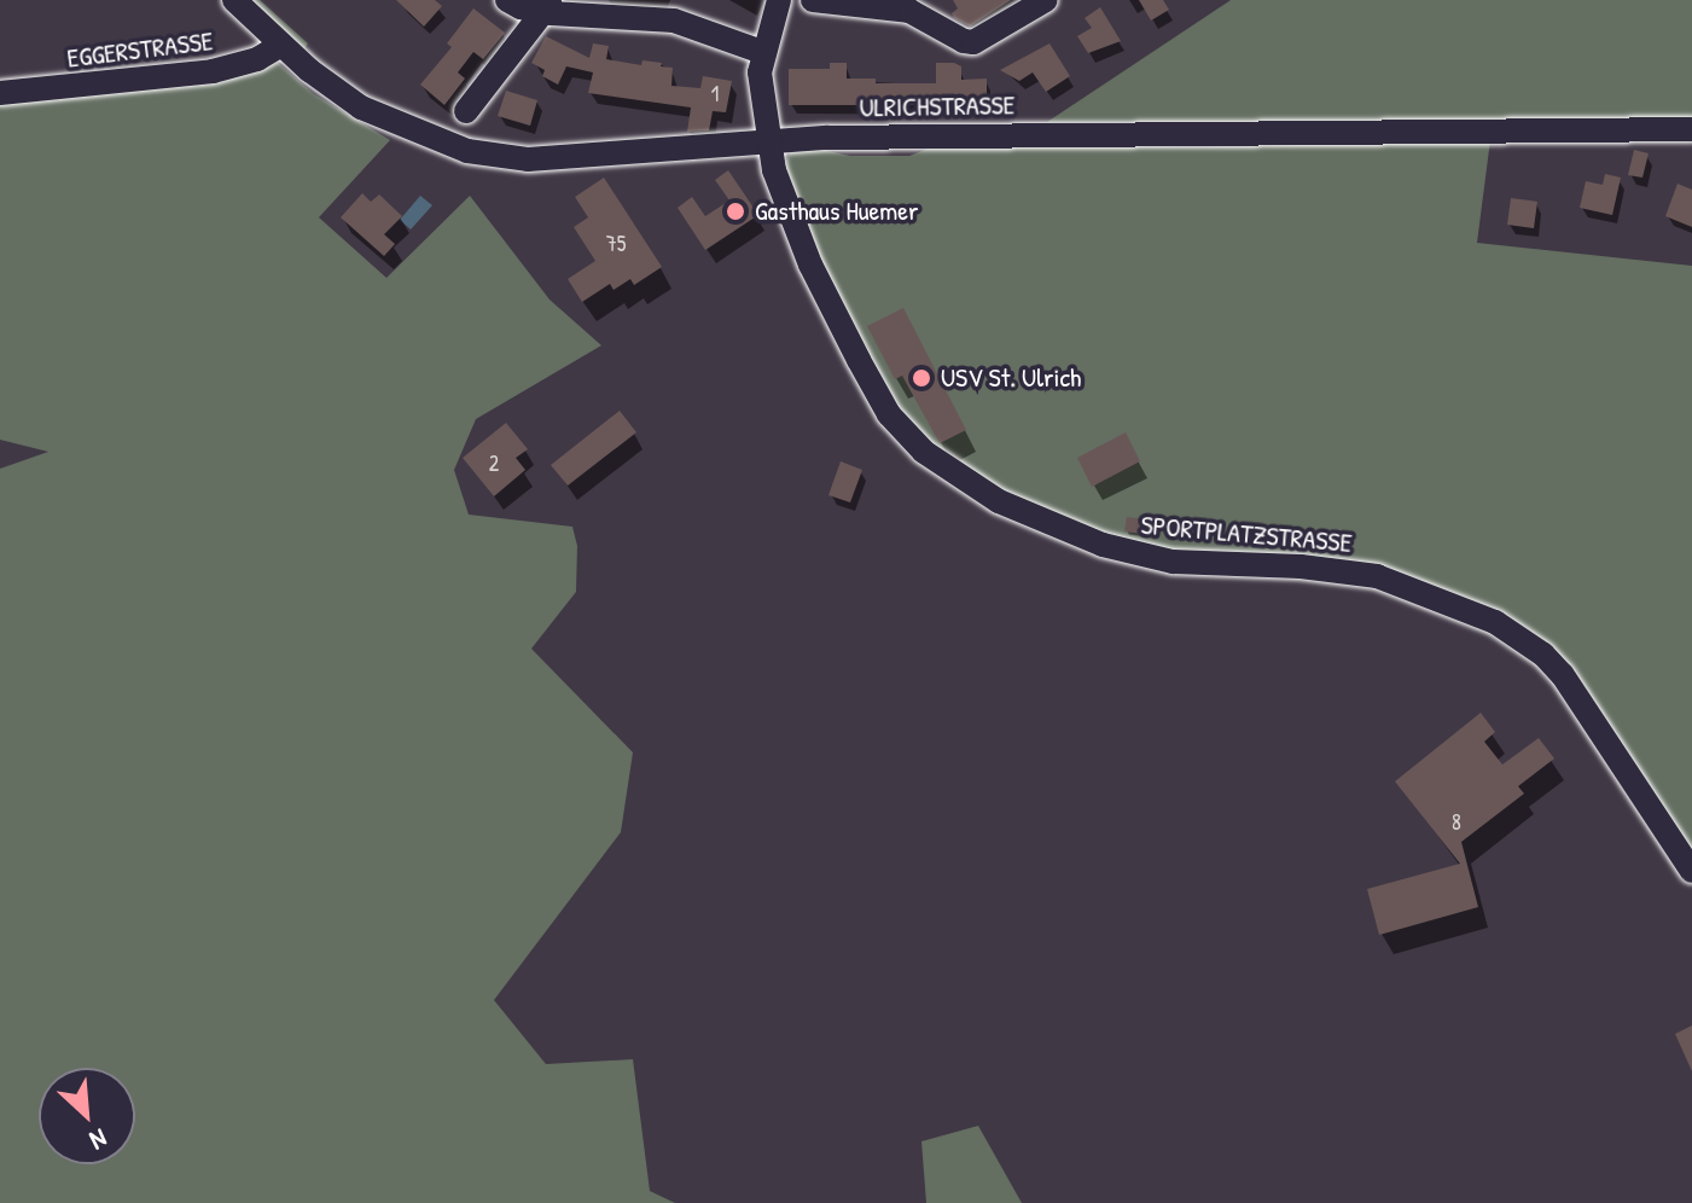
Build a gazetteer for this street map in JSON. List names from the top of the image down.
{
  "streets": {
    "street": ["EGGERSTRASSE", "ULRICHSTRASSE", "SPORTPLATZSTRASSE"]
  },
  "crossings": [
    ["EGGERSTRASSE", "ULRICHSTRASSE"],
    ["ULRICHSTRASSE", "SPORTPLATZSTRASSE"]
  ],
  "places": ["Gasthaus Huemer", "USV St. Ulrich"],
  "house_numbers": [
    "1",
    "75",
    "2",
    "8"
  ],
  "north": "bottom right"
}
